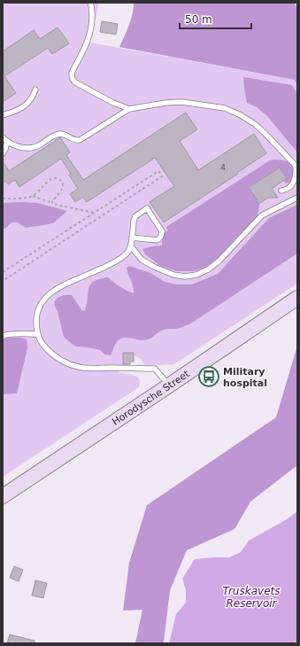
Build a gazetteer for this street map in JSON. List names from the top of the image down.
{
  "streets": {
    "street": ["Horodysche Street"]
  },
  "water": ["Truskavets Reservoir"],
  "places": {
    "bus stop": ["Military hospital"]
  },
  "house_numbers": ["4"],
  "scale_bar": "50 m"
}
